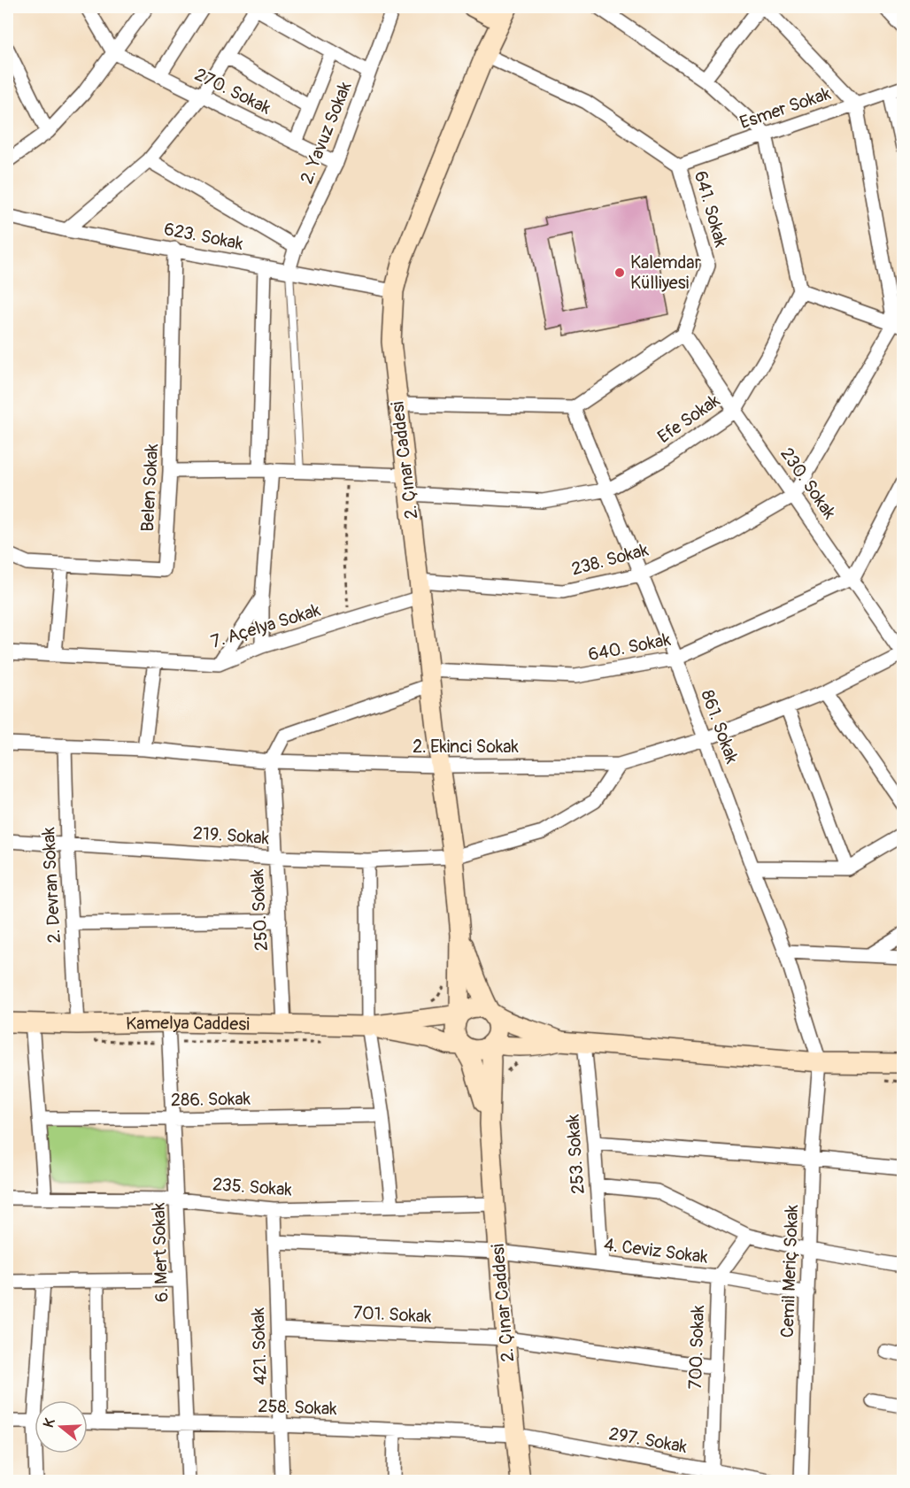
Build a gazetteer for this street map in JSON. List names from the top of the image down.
{
  "streets": {
    "street": [
      "270. Sokak",
      "Esmer Sokak",
      "2. Yavuz Sokak",
      "641. Sokak",
      "623. Sokak",
      "Efe Sokak",
      "2. Çınar Caddesi",
      "230. Sokak",
      "Belen Sokak",
      "238. Sokak",
      "7. Açelya Sokak",
      "640. Sokak",
      "861. Sokak",
      "2. Ekinci Sokak",
      "219. Sokak",
      "2. Devran Sokak",
      "250. Sokak",
      "Kamelya Caddesi",
      "286. Sokak",
      "253. Sokak",
      "235. Sokak",
      "4. Ceviz Sokak",
      "6. Mert Sokak",
      "Cemil Meriç Sokak",
      "701. Sokak",
      "421. Sokak",
      "700. Sokak",
      "258. Sokak",
      "297. Sokak"
    ]
  },
  "crossings": [
    ["270. Sokak", "2. Yavuz Sokak"],
    ["Esmer Sokak", "641. Sokak"],
    ["2. Yavuz Sokak", "623. Sokak"],
    ["641. Sokak", "2. Çınar Caddesi"],
    ["641. Sokak", "230. Sokak"],
    ["623. Sokak", "2. Çınar Caddesi"],
    ["623. Sokak", "Belen Sokak"],
    ["Efe Sokak", "2. Çınar Caddesi"],
    ["Efe Sokak", "230. Sokak"],
    ["Efe Sokak", "861. Sokak"],
    ["2. Çınar Caddesi", "238. Sokak"],
    ["2. Çınar Caddesi", "7. Açelya Sokak"],
    ["2. Çınar Caddesi", "640. Sokak"],
    ["2. Çınar Caddesi", "2. Ekinci Sokak"],
    ["2. Çınar Caddesi", "219. Sokak"],
    ["2. Çınar Caddesi", "235. Sokak"],
    ["2. Çınar Caddesi", "4. Ceviz Sokak"],
    ["2. Çınar Caddesi", "701. Sokak"],
    ["2. Çınar Caddesi", "258. Sokak"],
    ["2. Çınar Caddesi", "297. Sokak"],
    ["230. Sokak", "238. Sokak"],
    ["230. Sokak", "640. Sokak"],
    ["230. Sokak", "2. Ekinci Sokak"],
    ["238. Sokak", "7. Açelya Sokak"],
    ["238. Sokak", "861. Sokak"],
    ["640. Sokak", "861. Sokak"],
    ["861. Sokak", "2. Ekinci Sokak"],
    ["861. Sokak", "Cemil Meriç Sokak"],
    ["2. Ekinci Sokak", "219. Sokak"],
    ["2. Ekinci Sokak", "2. Devran Sokak"],
    ["2. Ekinci Sokak", "250. Sokak"],
    ["219. Sokak", "2. Devran Sokak"],
    ["219. Sokak", "250. Sokak"],
    ["2. Devran Sokak", "Kamelya Caddesi"],
    ["250. Sokak", "Kamelya Caddesi"],
    ["Kamelya Caddesi", "6. Mert Sokak"],
    ["286. Sokak", "6. Mert Sokak"],
    ["253. Sokak", "4. Ceviz Sokak"],
    ["235. Sokak", "6. Mert Sokak"],
    ["235. Sokak", "421. Sokak"],
    ["4. Ceviz Sokak", "Cemil Meriç Sokak"],
    ["4. Ceviz Sokak", "700. Sokak"],
    ["6. Mert Sokak", "258. Sokak"],
    ["701. Sokak", "421. Sokak"],
    ["701. Sokak", "700. Sokak"],
    ["421. Sokak", "258. Sokak"],
    ["700. Sokak", "297. Sokak"],
    ["258. Sokak", "297. Sokak"]
  ],
  "places": ["Kalemdar Külliyesi"],
  "north": "left"
}
